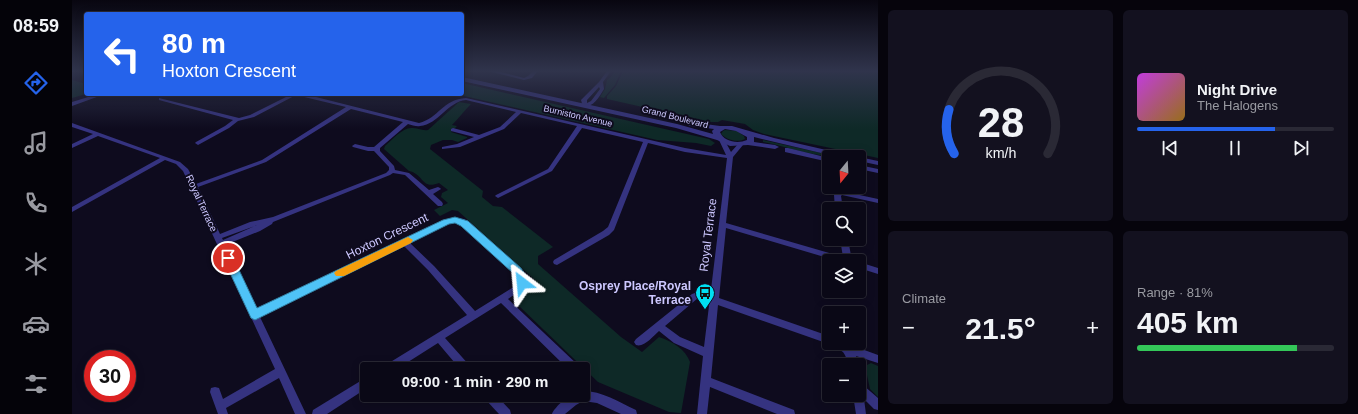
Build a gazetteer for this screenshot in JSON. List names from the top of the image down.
{
  "streets": {
    "street": [
      "Burniston Avenue",
      "Grand Boulevard",
      "Royal Terrace",
      "Hoxton Crescent"
    ]
  },
  "crossings": [
    ["Burniston Avenue", "Royal Terrace"],
    ["Royal Terrace", "Hoxton Crescent"]
  ],
  "places": {
    "bus stop": ["Osprey Place/Royal Terrace"]
  },
  "north": "bottom",
  "page": {
    "tabs": "08:59",
    "turn": ["80 m", "Hoxton Crescent"],
    "song": ["Night Drive", "The Halogens"],
    "map_buttons": ["+", "−"],
    "tile": [
      "Climate",
      ["Range · 81%", "405 km"]
    ],
    "heat": ["−", "21.5°", "+"],
    "limit": "30",
    "trip": "09:00 · 1 min · 290 m",
    "gauge": ["28", "km/h"]
  }
}
